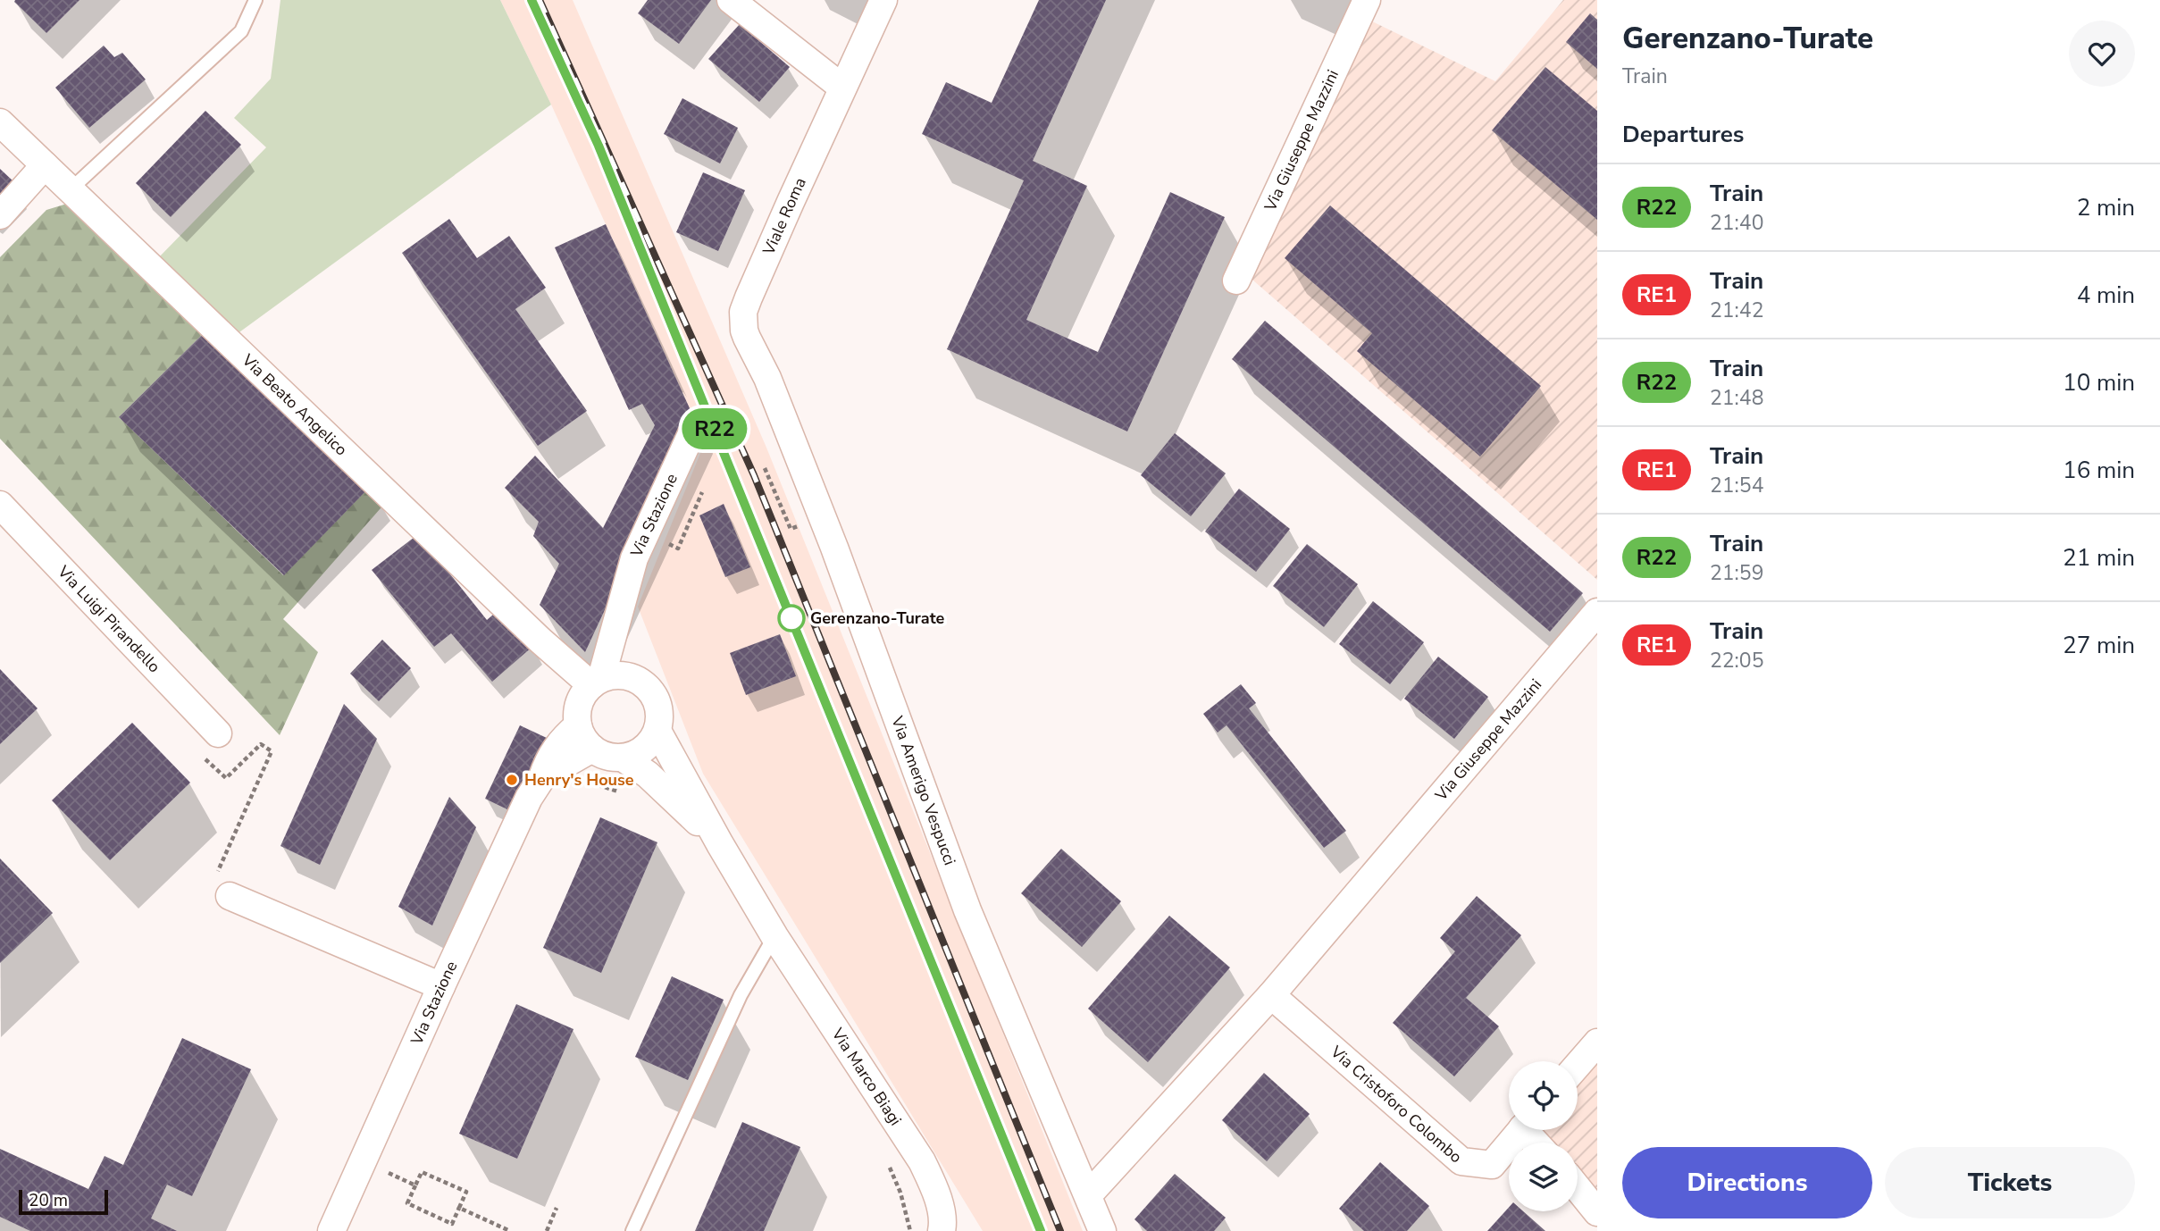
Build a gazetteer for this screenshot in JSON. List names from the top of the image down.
{
  "streets": {
    "street": [
      "Via Giuseppe Mazzini",
      "Viale Roma",
      "Via Beato Angelico",
      "Via Stazione",
      "Via Luigi Pirandello",
      "Via Amerigo Vespucci",
      "Via Marco Biagi",
      "Via Cristoforo Colombo"
    ]
  },
  "crossings": [
    ["Via Giuseppe Mazzini", "Via Cristoforo Colombo"],
    ["Viale Roma", "Via Amerigo Vespucci"],
    ["Via Beato Angelico", "Via Stazione"],
    ["Via Beato Angelico", "Via Marco Biagi"],
    ["Via Stazione", "Via Marco Biagi"]
  ],
  "places": ["Gerenzano-Turate", "Henry's House"],
  "scale_bar": "20 m",
  "page": {
    "on_map": "R22",
    "heading": [
      ["Gerenzano-Turate", "Train"],
      "Departures"
    ],
    "list": [
      {
        "mark": "R22",
        "name": "Train",
        "note": "21:40",
        "value": "2 min"
      },
      {
        "mark": "RE1",
        "name": "Train",
        "note": "21:42",
        "value": "4 min"
      },
      {
        "mark": "R22",
        "name": "Train",
        "note": "21:48",
        "value": "10 min"
      },
      {
        "mark": "RE1",
        "name": "Train",
        "note": "21:54",
        "value": "16 min"
      },
      {
        "mark": "R22",
        "name": "Train",
        "note": "21:59",
        "value": "21 min"
      },
      {
        "mark": "RE1",
        "name": "Train",
        "note": "22:05",
        "value": "27 min"
      }
    ],
    "buttons": ["Directions", "Tickets"],
    "scale": "20 m"
  }
}
